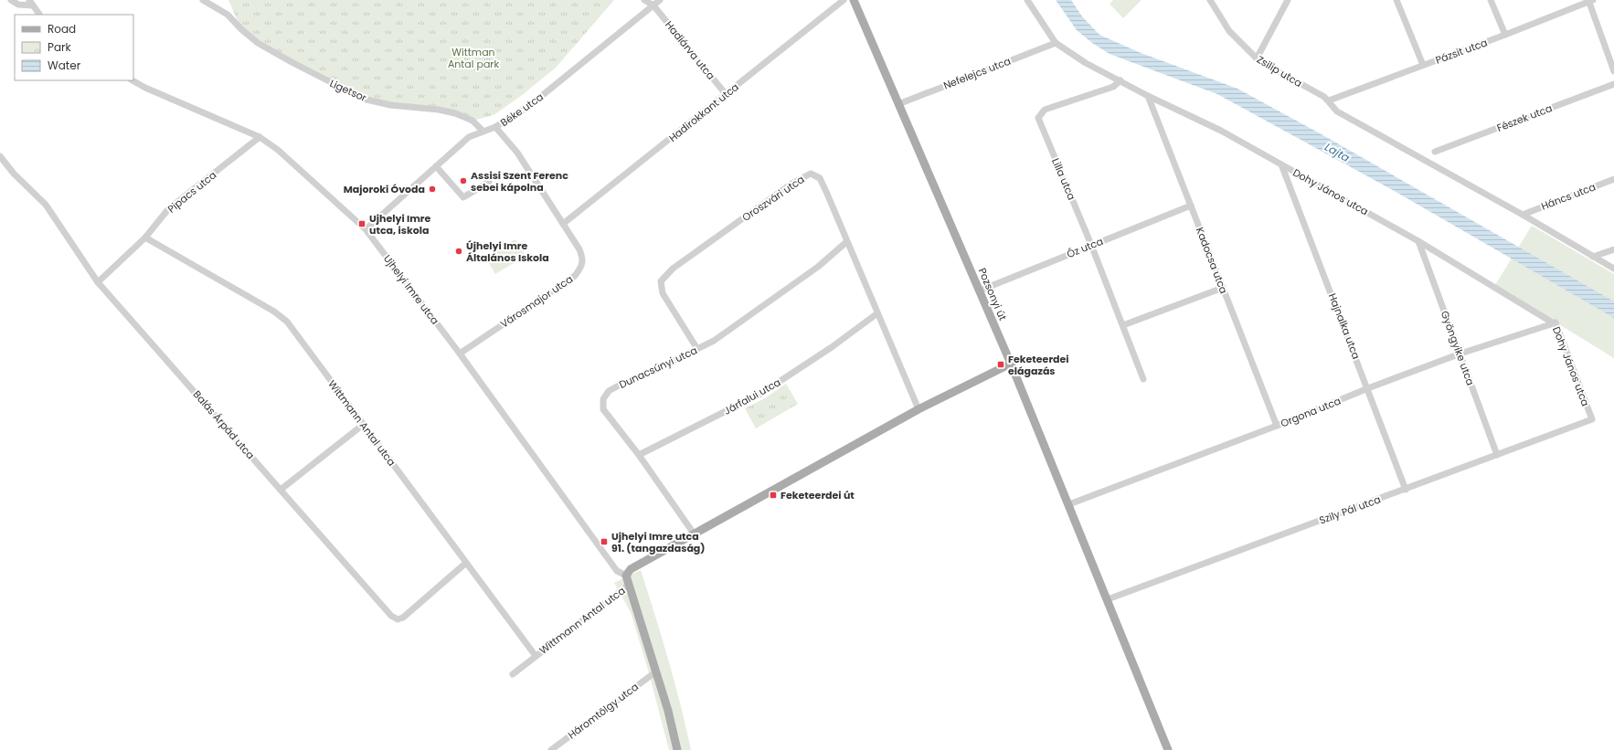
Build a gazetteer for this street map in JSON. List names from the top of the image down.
{
  "streets": {
    "main road": ["Pozsonyi út"],
    "street": [
      "Hadiárva utca",
      "Pázsit utca",
      "Zsilip utca",
      "Nefelejcs utca",
      "Ligetsor",
      "Béke utca",
      "Hadirokkant utca",
      "Fészek utca",
      "Lilla utca",
      "Pipacs utca",
      "Dohy János utca",
      "Háncs utca",
      "Oroszvári utca",
      "Őz utca",
      "Kadocsa utca",
      "Ujhelyi Imre utca",
      "Városmajor utca",
      "Hajnalka utca",
      "Gyöngyike utca",
      "Dunacsúnyi utca",
      "Járfalui utca",
      "Orgona utca",
      "Wittmann Antal utca",
      "Balás Árpád utca",
      "Szily Pál utca",
      "Háromtölgy utca"
    ]
  },
  "crossings": [
    ["Hadiárva utca", "Béke utca"],
    ["Hadiárva utca", "Hadirokkant utca"],
    ["Pázsit utca", "Zsilip utca"],
    ["Zsilip utca", "Háncs utca"],
    ["Nefelejcs utca", "Dohy János utca"],
    ["Nefelejcs utca", "Pozsonyi út"],
    ["Ligetsor", "Béke utca"],
    ["Béke utca", "Ujhelyi Imre utca"],
    ["Béke utca", "Városmajor utca"],
    ["Hadirokkant utca", "Városmajor utca"],
    ["Lilla utca", "Dohy János utca"],
    ["Lilla utca", "Őz utca"],
    ["Pipacs utca", "Ujhelyi Imre utca"],
    ["Pipacs utca", "Wittmann Antal utca"],
    ["Pipacs utca", "Balás Árpád utca"],
    ["Dohy János utca", "Kadocsa utca"],
    ["Dohy János utca", "Hajnalka utca"],
    ["Dohy János utca", "Gyöngyike utca"],
    ["Dohy János utca", "Orgona utca"],
    ["Dohy János utca", "Szily Pál utca"],
    ["Oroszvári utca", "Dunacsúnyi utca"],
    ["Oroszvári utca", "Járfalui utca"],
    ["Őz utca", "Kadocsa utca"],
    ["Őz utca", "Pozsonyi út"],
    ["Kadocsa utca", "Orgona utca"],
    ["Ujhelyi Imre utca", "Városmajor utca"],
    ["Pozsonyi út", "Orgona utca"],
    ["Pozsonyi út", "Szily Pál utca"],
    ["Hajnalka utca", "Orgona utca"],
    ["Hajnalka utca", "Szily Pál utca"],
    ["Gyöngyike utca", "Orgona utca"],
    ["Gyöngyike utca", "Szily Pál utca"],
    ["Dunacsúnyi utca", "Járfalui utca"],
    ["Wittmann Antal utca", "Balás Árpád utca"]
  ],
  "water": ["Lajta"],
  "parks": ["Wittman Antal park"],
  "places": {
    "other": ["Assisi Szent Ferenc sebei kápolna", "Majoroki Óvoda", "Újhelyi Imre Általános Iskola"],
    "transit": [
      "Ujhelyi Imre utca, iskola",
      "Feketeerdei elágazás",
      "Feketeerdei út",
      "Ujhelyi Imre utca 91. (tangazdaság)"
    ]
  },
  "legend": ["Road", "Park", "Water"]
}
